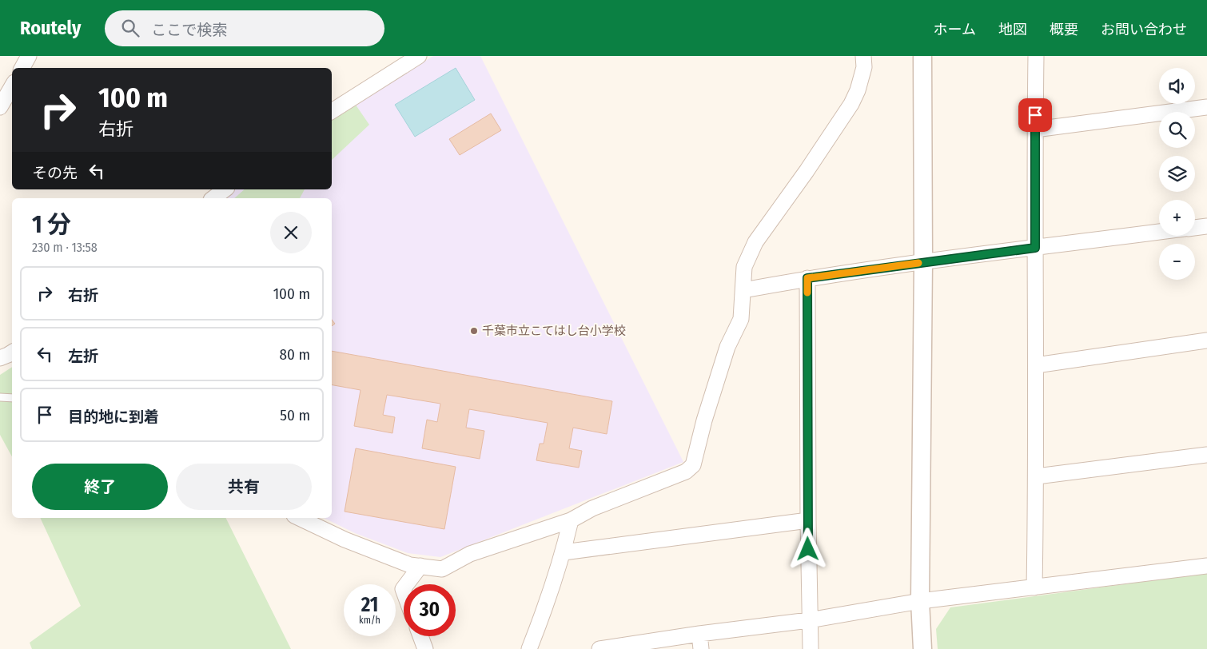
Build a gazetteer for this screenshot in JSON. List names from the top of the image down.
{
  "places": ["千葉市立こてはし台小学校"],
  "page": {
    "header": "Routely",
    "search": "ここで検索",
    "nav": [
      "ホーム",
      "地図",
      "概要",
      "お問い合わせ"
    ],
    "map_buttons": ["+", "−"],
    "turn": ["100 m", "右折"],
    "then": "その先",
    "heading": ["1 分", "230 m · 13:58"],
    "list": [
      {
        "name": "右折",
        "value": "100 m"
      },
      {
        "name": "左折",
        "value": "80 m"
      },
      {
        "name": "目的地に到着",
        "value": "50 m"
      }
    ],
    "buttons": ["終了", "共有"],
    "speed": "21 km/h",
    "limit": "30"
  }
}
